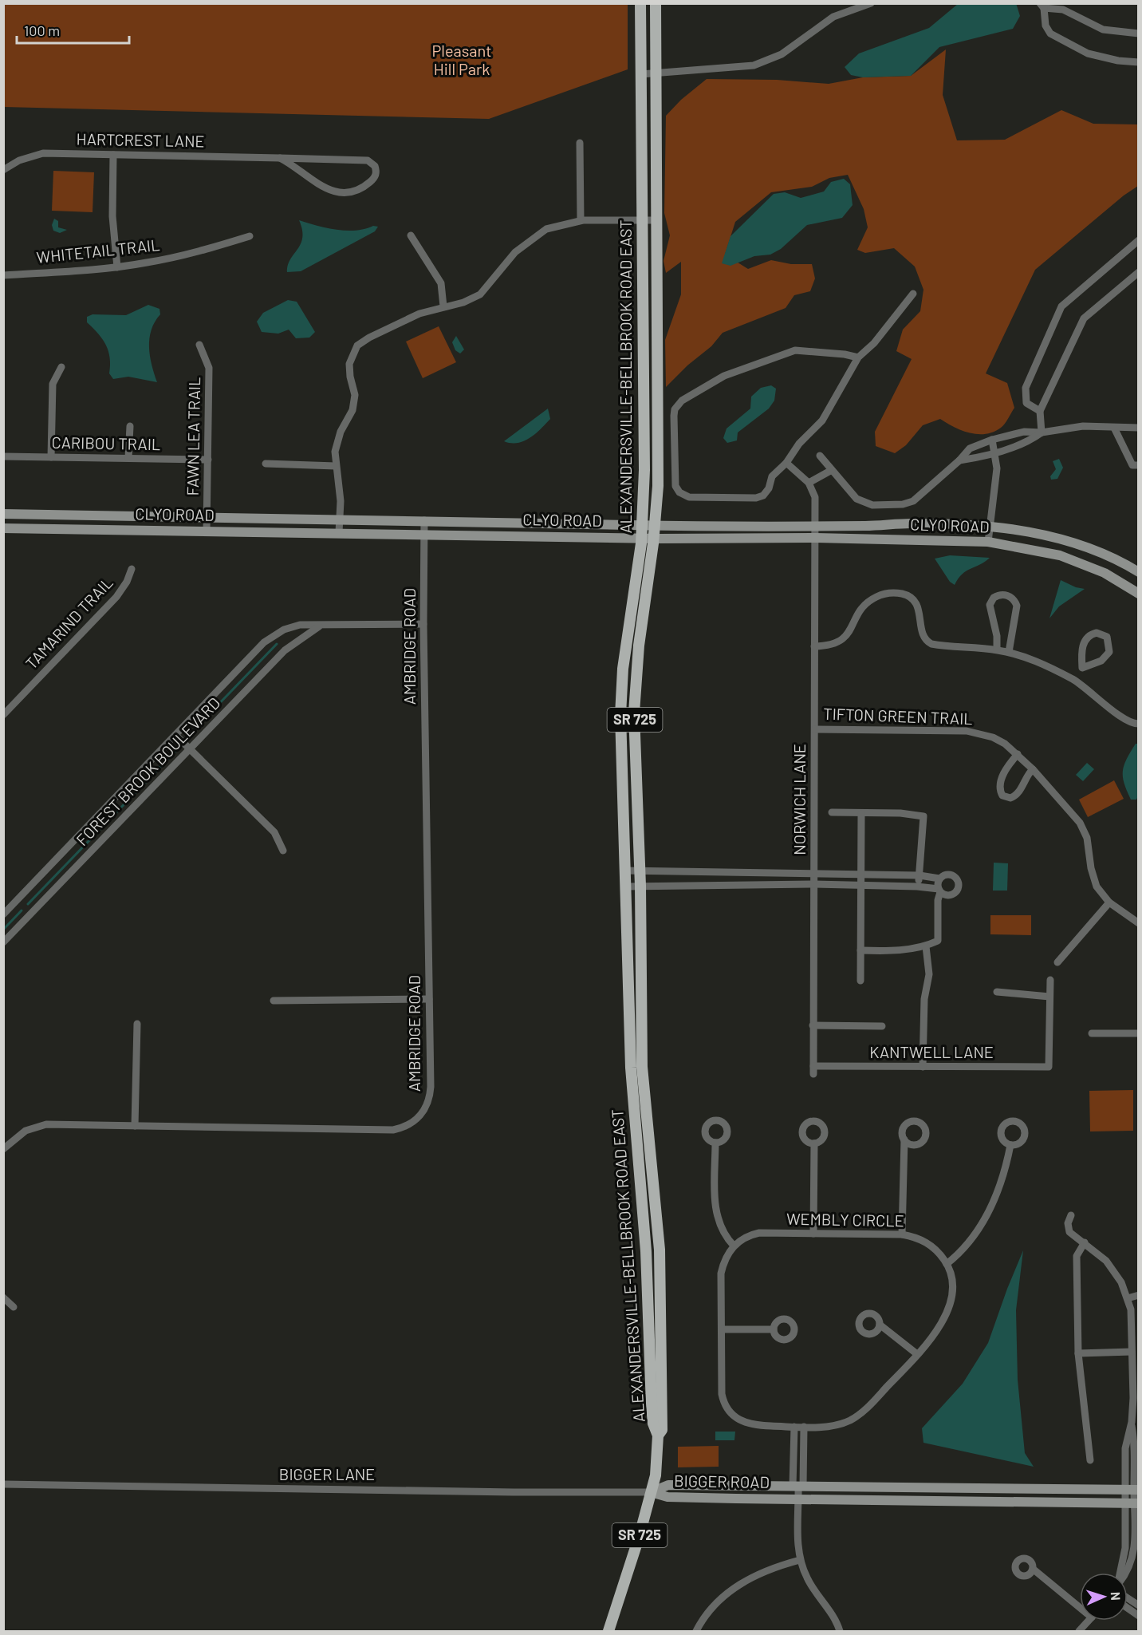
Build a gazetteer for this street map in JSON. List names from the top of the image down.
{
  "streets": {
    "main road": ["ALEXANDERSVILLE-BELLBROOK ROAD EAST", "SR 725"],
    "street": [
      "HARTCREST LANE",
      "WHITETAIL TRAIL",
      "FAWN LEA TRAIL",
      "CARIBOU TRAIL",
      "CLYO ROAD",
      "TAMARIND TRAIL",
      "AMBRIDGE ROAD",
      "TIFTON GREEN TRAIL",
      "FOREST BROOK BOULEVARD",
      "NORWICH LANE",
      "KANTWELL LANE",
      "WEMBLY CIRCLE",
      "BIGGER LANE",
      "BIGGER ROAD"
    ]
  },
  "crossings": [
    ["ALEXANDERSVILLE-BELLBROOK ROAD EAST", "CLYO ROAD"],
    ["ALEXANDERSVILLE-BELLBROOK ROAD EAST", "SR 725"],
    ["FAWN LEA TRAIL", "CARIBOU TRAIL"],
    ["FAWN LEA TRAIL", "CLYO ROAD"],
    ["CLYO ROAD", "AMBRIDGE ROAD"],
    ["CLYO ROAD", "NORWICH LANE"],
    ["AMBRIDGE ROAD", "FOREST BROOK BOULEVARD"],
    ["TIFTON GREEN TRAIL", "NORWICH LANE"],
    ["SR 725", "BIGGER LANE"],
    ["SR 725", "BIGGER ROAD"],
    ["NORWICH LANE", "KANTWELL LANE"],
    ["BIGGER LANE", "BIGGER ROAD"]
  ],
  "parks": ["Pleasant Hill Park"],
  "scale_bar": "100 m",
  "north": "right"
}
